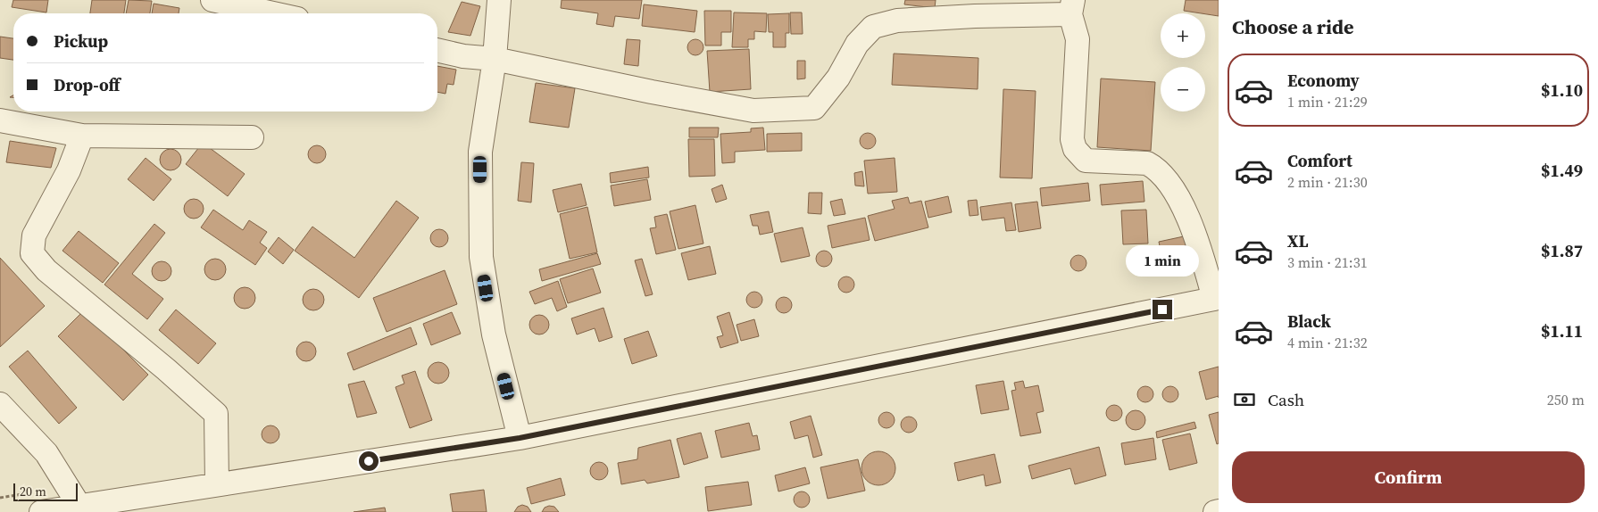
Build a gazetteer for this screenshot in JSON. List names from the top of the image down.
{
  "scale_bar": "20 m",
  "page": {
    "heading": "Choose a ride",
    "map_buttons": ["+", "−"],
    "banner": ["Pickup", "Drop-off"],
    "list": [
      {
        "name": "Economy",
        "note": "1 min · 21:29",
        "value": "$1.10"
      },
      {
        "name": "Comfort",
        "note": "2 min · 21:30",
        "value": "$1.49"
      },
      {
        "name": "XL",
        "note": "3 min · 21:31",
        "value": "$1.87"
      },
      {
        "name": "Black",
        "note": "4 min · 21:32",
        "value": "$1.11"
      }
    ],
    "bubble": "1 min",
    "pay": ["Cash", "250 m"],
    "buttons": "Confirm",
    "scale": "20 m"
  }
}
